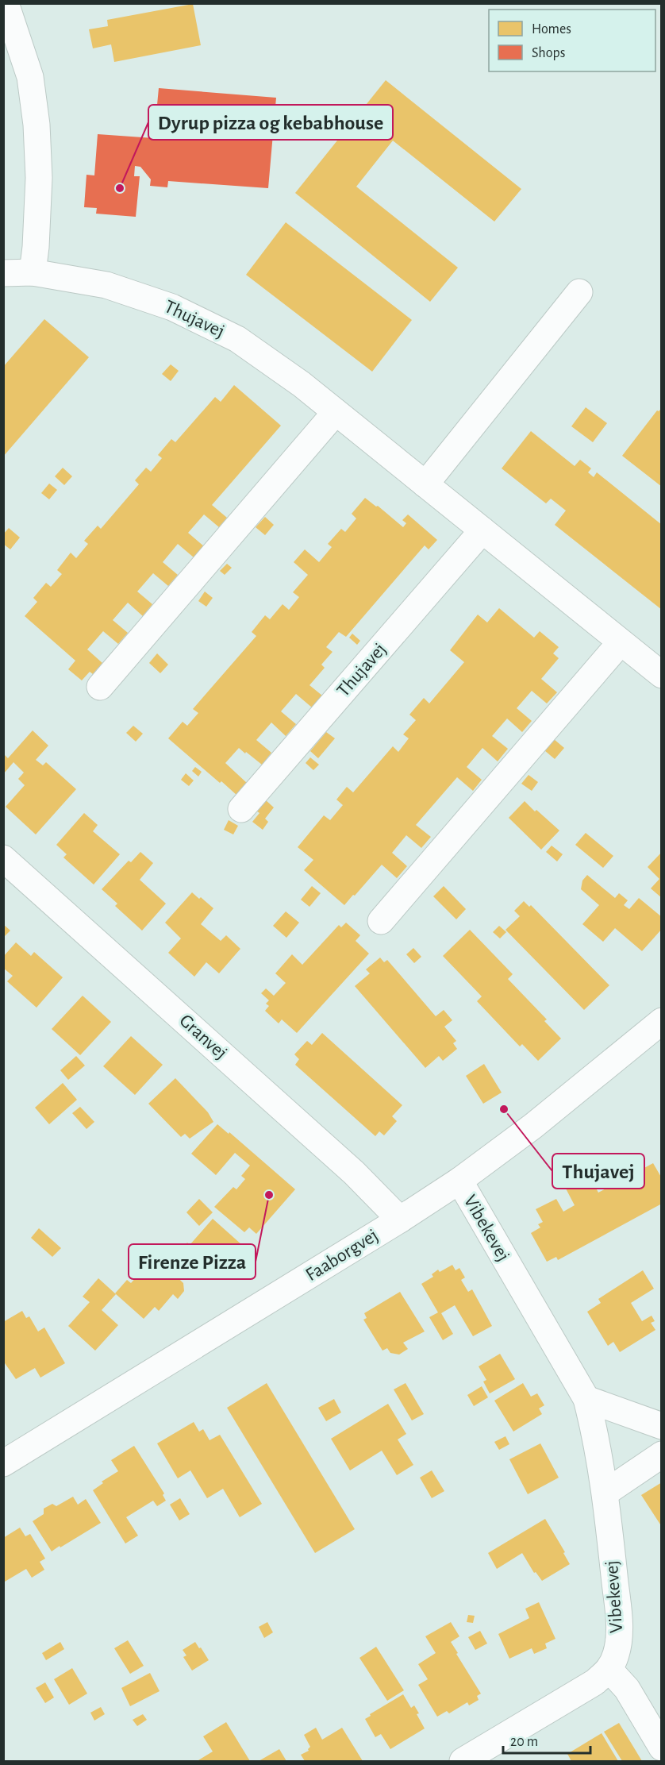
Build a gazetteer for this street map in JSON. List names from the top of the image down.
{
  "streets": {
    "street": [
      "Thujavej",
      "Granvej",
      "Vibekevej",
      "Faaborgvej"
    ]
  },
  "crossings": [
    ["Granvej", "Faaborgvej"],
    ["Vibekevej", "Faaborgvej"]
  ],
  "places": ["Dyrup pizza og kebabhouse", "Thujavej", "Firenze Pizza"],
  "legend": ["Homes", "Shops"],
  "scale_bar": "20 m"
}
